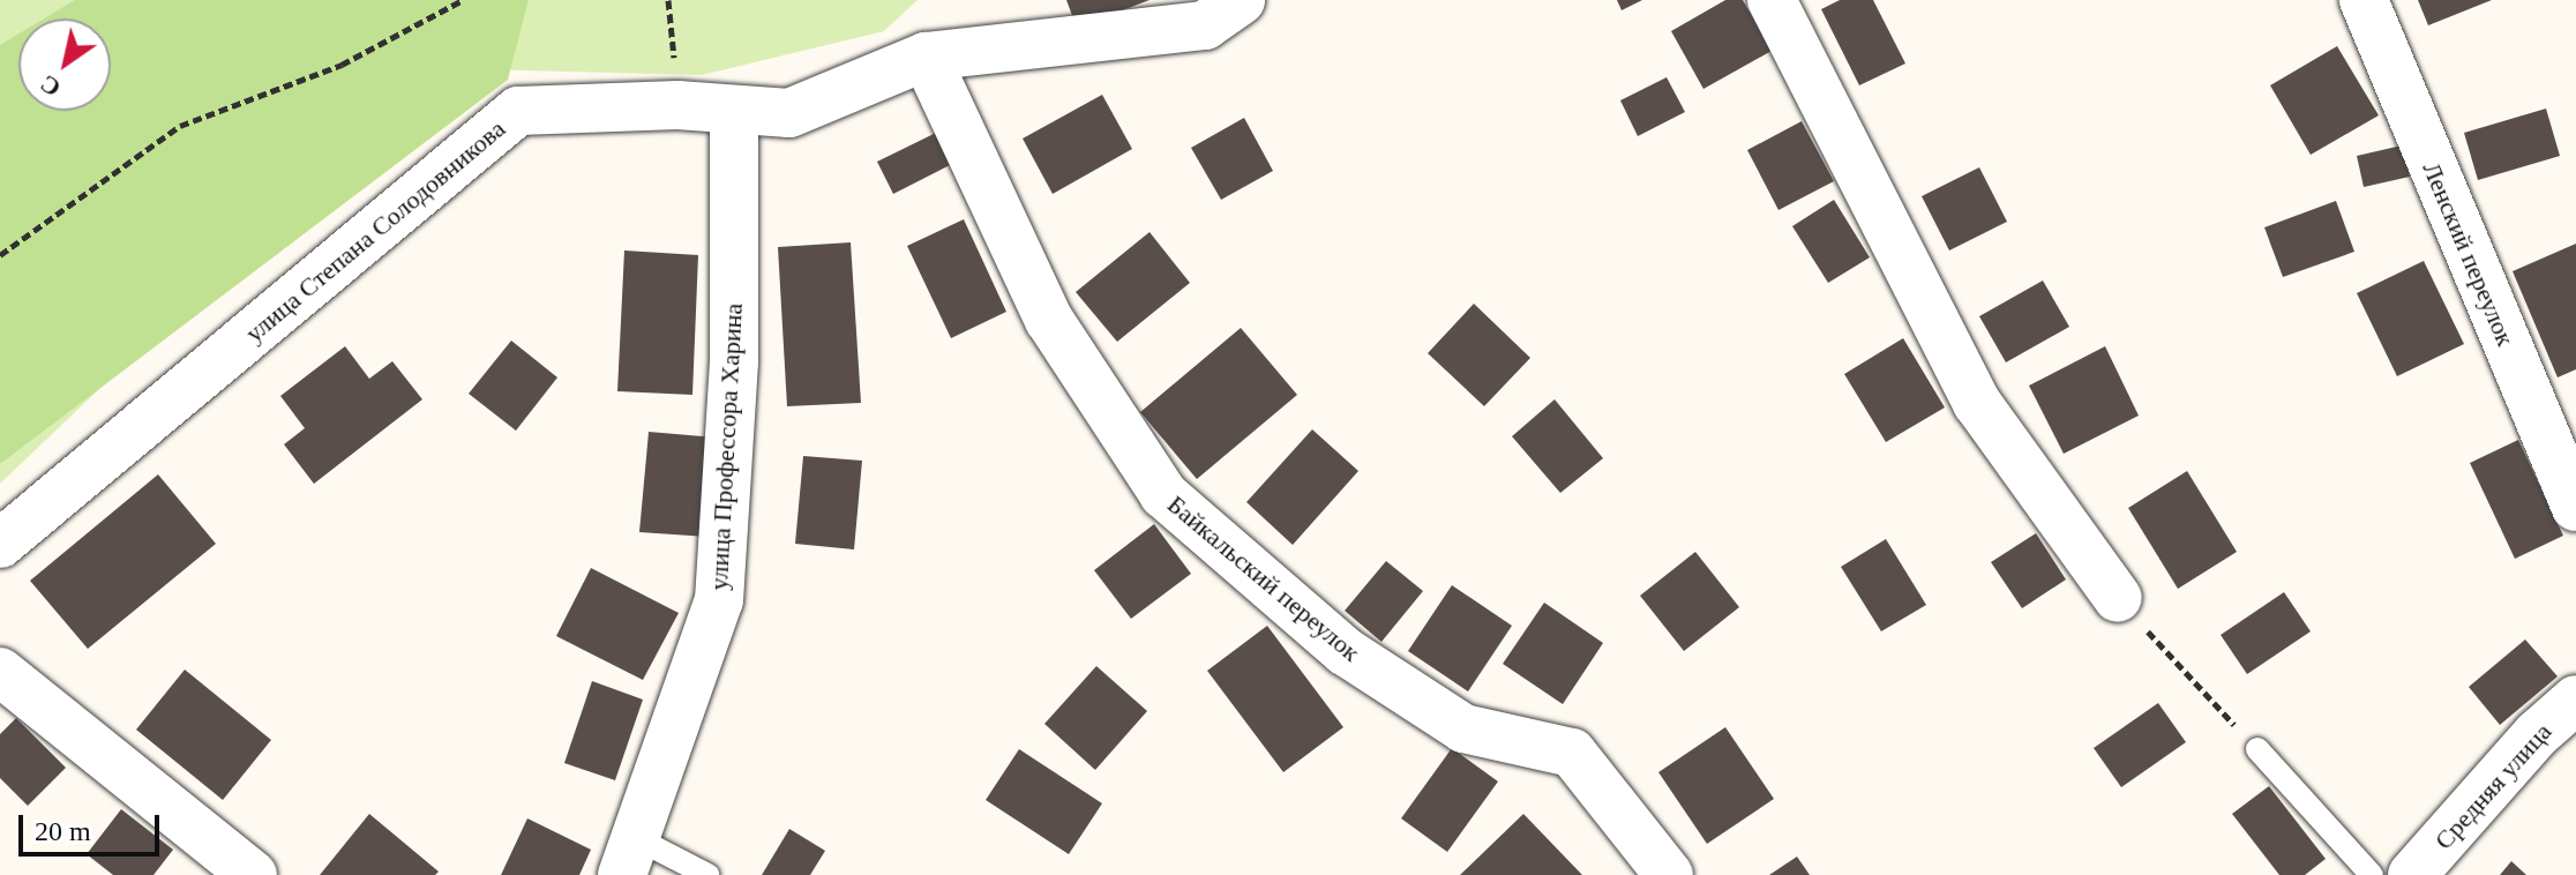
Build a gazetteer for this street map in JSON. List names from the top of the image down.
{
  "streets": {
    "street": [
      "улица Степана Солодовникова",
      "Ленский переулок",
      "улица Профессора Харина",
      "Байкальский переулок",
      "Средняя улица"
    ]
  },
  "crossings": [
    ["улица Степана Солодовникова", "улица Профессора Харина"],
    ["улица Степана Солодовникова", "Байкальский переулок"]
  ],
  "scale_bar": "20 m",
  "north": "bottom left"
}
